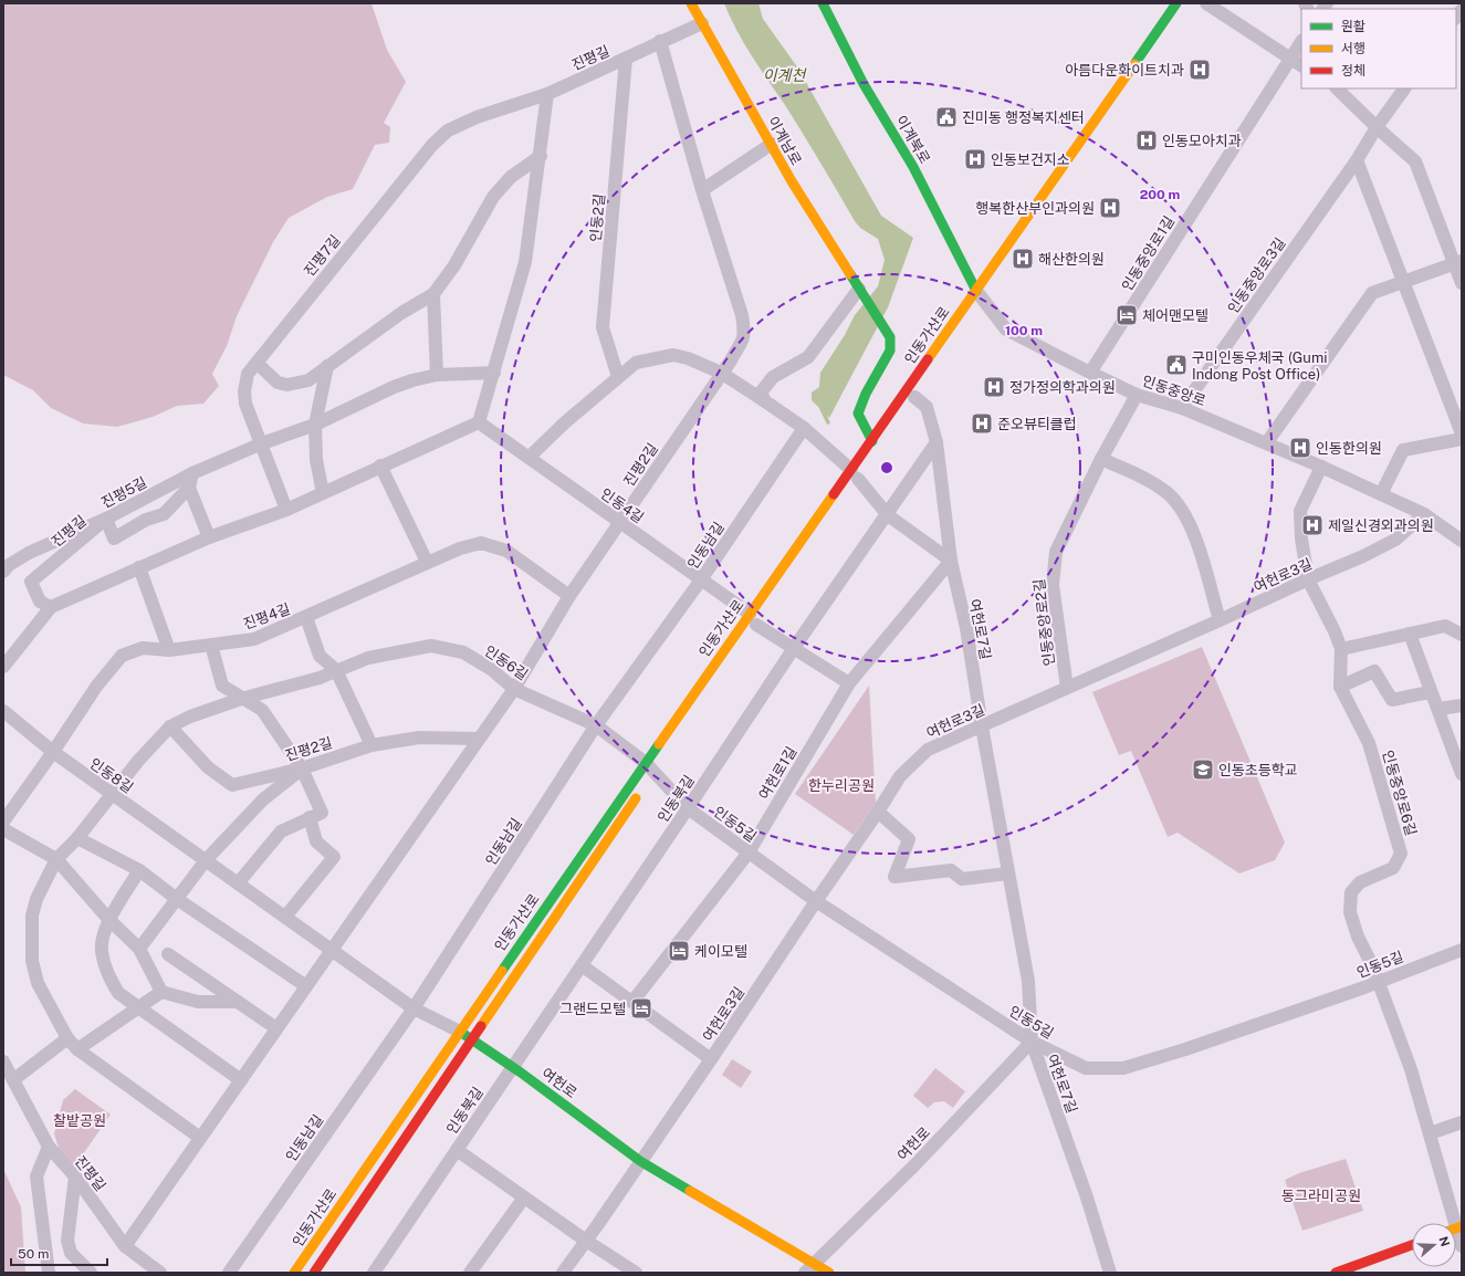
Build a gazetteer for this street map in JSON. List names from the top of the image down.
{
  "streets": {
    "main road": [
      "이계북로",
      "이계남로",
      "인동가산로",
      "여헌로"
    ],
    "street": [
      "진평길",
      "인동2길",
      "인동중앙로1길",
      "진평7길",
      "인동중앙로3길",
      "인동중앙로",
      "진평2길",
      "진평5길",
      "인동4길",
      "인동남길",
      "여헌로3길",
      "진평4길",
      "인동중앙로2길",
      "여헌로7길",
      "인동6길",
      "여헌로1길",
      "인동8길",
      "인동중앙로6길",
      "인동북길",
      "인동5길"
    ]
  },
  "crossings": [
    ["진평길", "이계남로"],
    ["진평길", "인동2길"],
    ["진평길", "진평7길"],
    ["진평길", "진평2길"],
    ["진평길", "진평5길"],
    ["이계북로", "인동가산로"],
    ["이계북로", "인동중앙로"],
    ["이계남로", "인동가산로"],
    ["인동중앙로1길", "인동중앙로"],
    ["진평7길", "진평5길"],
    ["인동중앙로3길", "인동중앙로"],
    ["인동가산로", "인동중앙로"],
    ["인동가산로", "인동4길"],
    ["인동가산로", "인동6길"],
    ["인동가산로", "인동8길"],
    ["인동가산로", "인동5길"],
    ["인동가산로", "여헌로"],
    ["인동중앙로", "여헌로3길"],
    ["인동중앙로", "인동중앙로2길"],
    ["인동중앙로", "인동중앙로6길"],
    ["진평2길", "인동4길"],
    ["진평2길", "진평4길"],
    ["진평2길", "인동6길"],
    ["진평2길", "인동8길"],
    ["인동4길", "인동남길"],
    ["인동4길", "인동북길"],
    ["인동남길", "인동6길"],
    ["인동남길", "인동8길"],
    ["여헌로3길", "인동중앙로2길"],
    ["여헌로3길", "여헌로7길"],
    ["여헌로3길", "인동중앙로6길"],
    ["여헌로3길", "인동5길"],
    ["여헌로3길", "여헌로"],
    ["진평4길", "인동8길"],
    ["여헌로7길", "여헌로1길"],
    ["여헌로7길", "인동북길"],
    ["여헌로7길", "인동5길"],
    ["여헌로7길", "여헌로"],
    ["인동6길", "인동8길"],
    ["인동6길", "인동5길"],
    ["여헌로1길", "인동5길"],
    ["인동8길", "여헌로"],
    ["인동중앙로6길", "인동5길"],
    ["인동북길", "인동5길"],
    ["인동북길", "여헌로"],
    ["인동5길", "여헌로"]
  ],
  "water": ["이계천"],
  "parks": ["한누리공원", "찰밭공원", "동그라미공원"],
  "places": {
    "hospital": [
      "아름다운화이트치과",
      "인동모아치과",
      "인동보건지소",
      "행복한산부인과의원",
      "해산한의원",
      "정가정의학과의원",
      "준오뷰티클럽",
      "인동한의원",
      "제일신경외과의원"
    ],
    "public building": ["진미동 행정복지센터", "구미인동우체국 (Gumi Indong Post Office)"],
    "hotel": ["체어맨모텔", "케이모텔", "그랜드모텔"],
    "school or university": ["인동초등학교"]
  },
  "legend": ["원활", "서행", "정체"],
  "scale_bar": "50 m",
  "north": "right",
  "rings": ["200 m", "100 m"]
}
